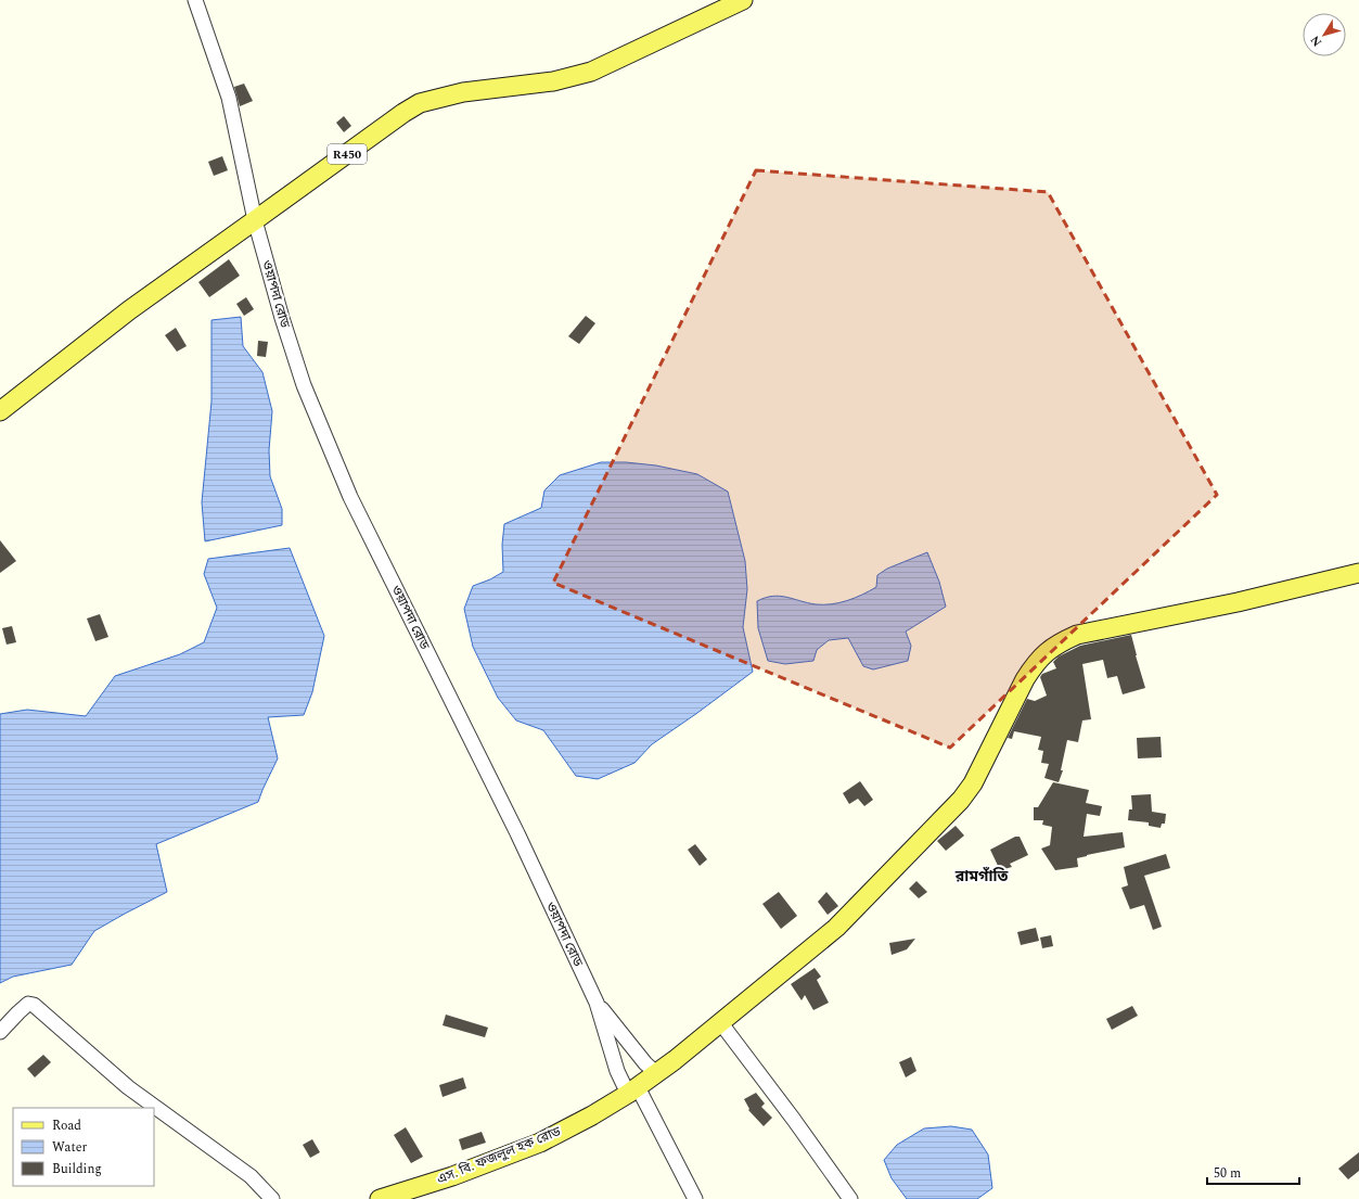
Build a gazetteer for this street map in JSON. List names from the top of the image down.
{
  "streets": {
    "main road": ["R450", "এস. বি. ফজলুল হক রোড"],
    "street": ["ওয়াপদা রোড"]
  },
  "crossings": [
    ["R450", "ওয়াপদা রোড"],
    ["ওয়াপদা রোড", "এস. বি. ফজলুল হক রোড"]
  ],
  "districts": ["রামগাঁতি"],
  "legend": ["Road", "Water", "Building"],
  "scale_bar": "50 m",
  "north": "bottom left"
}
